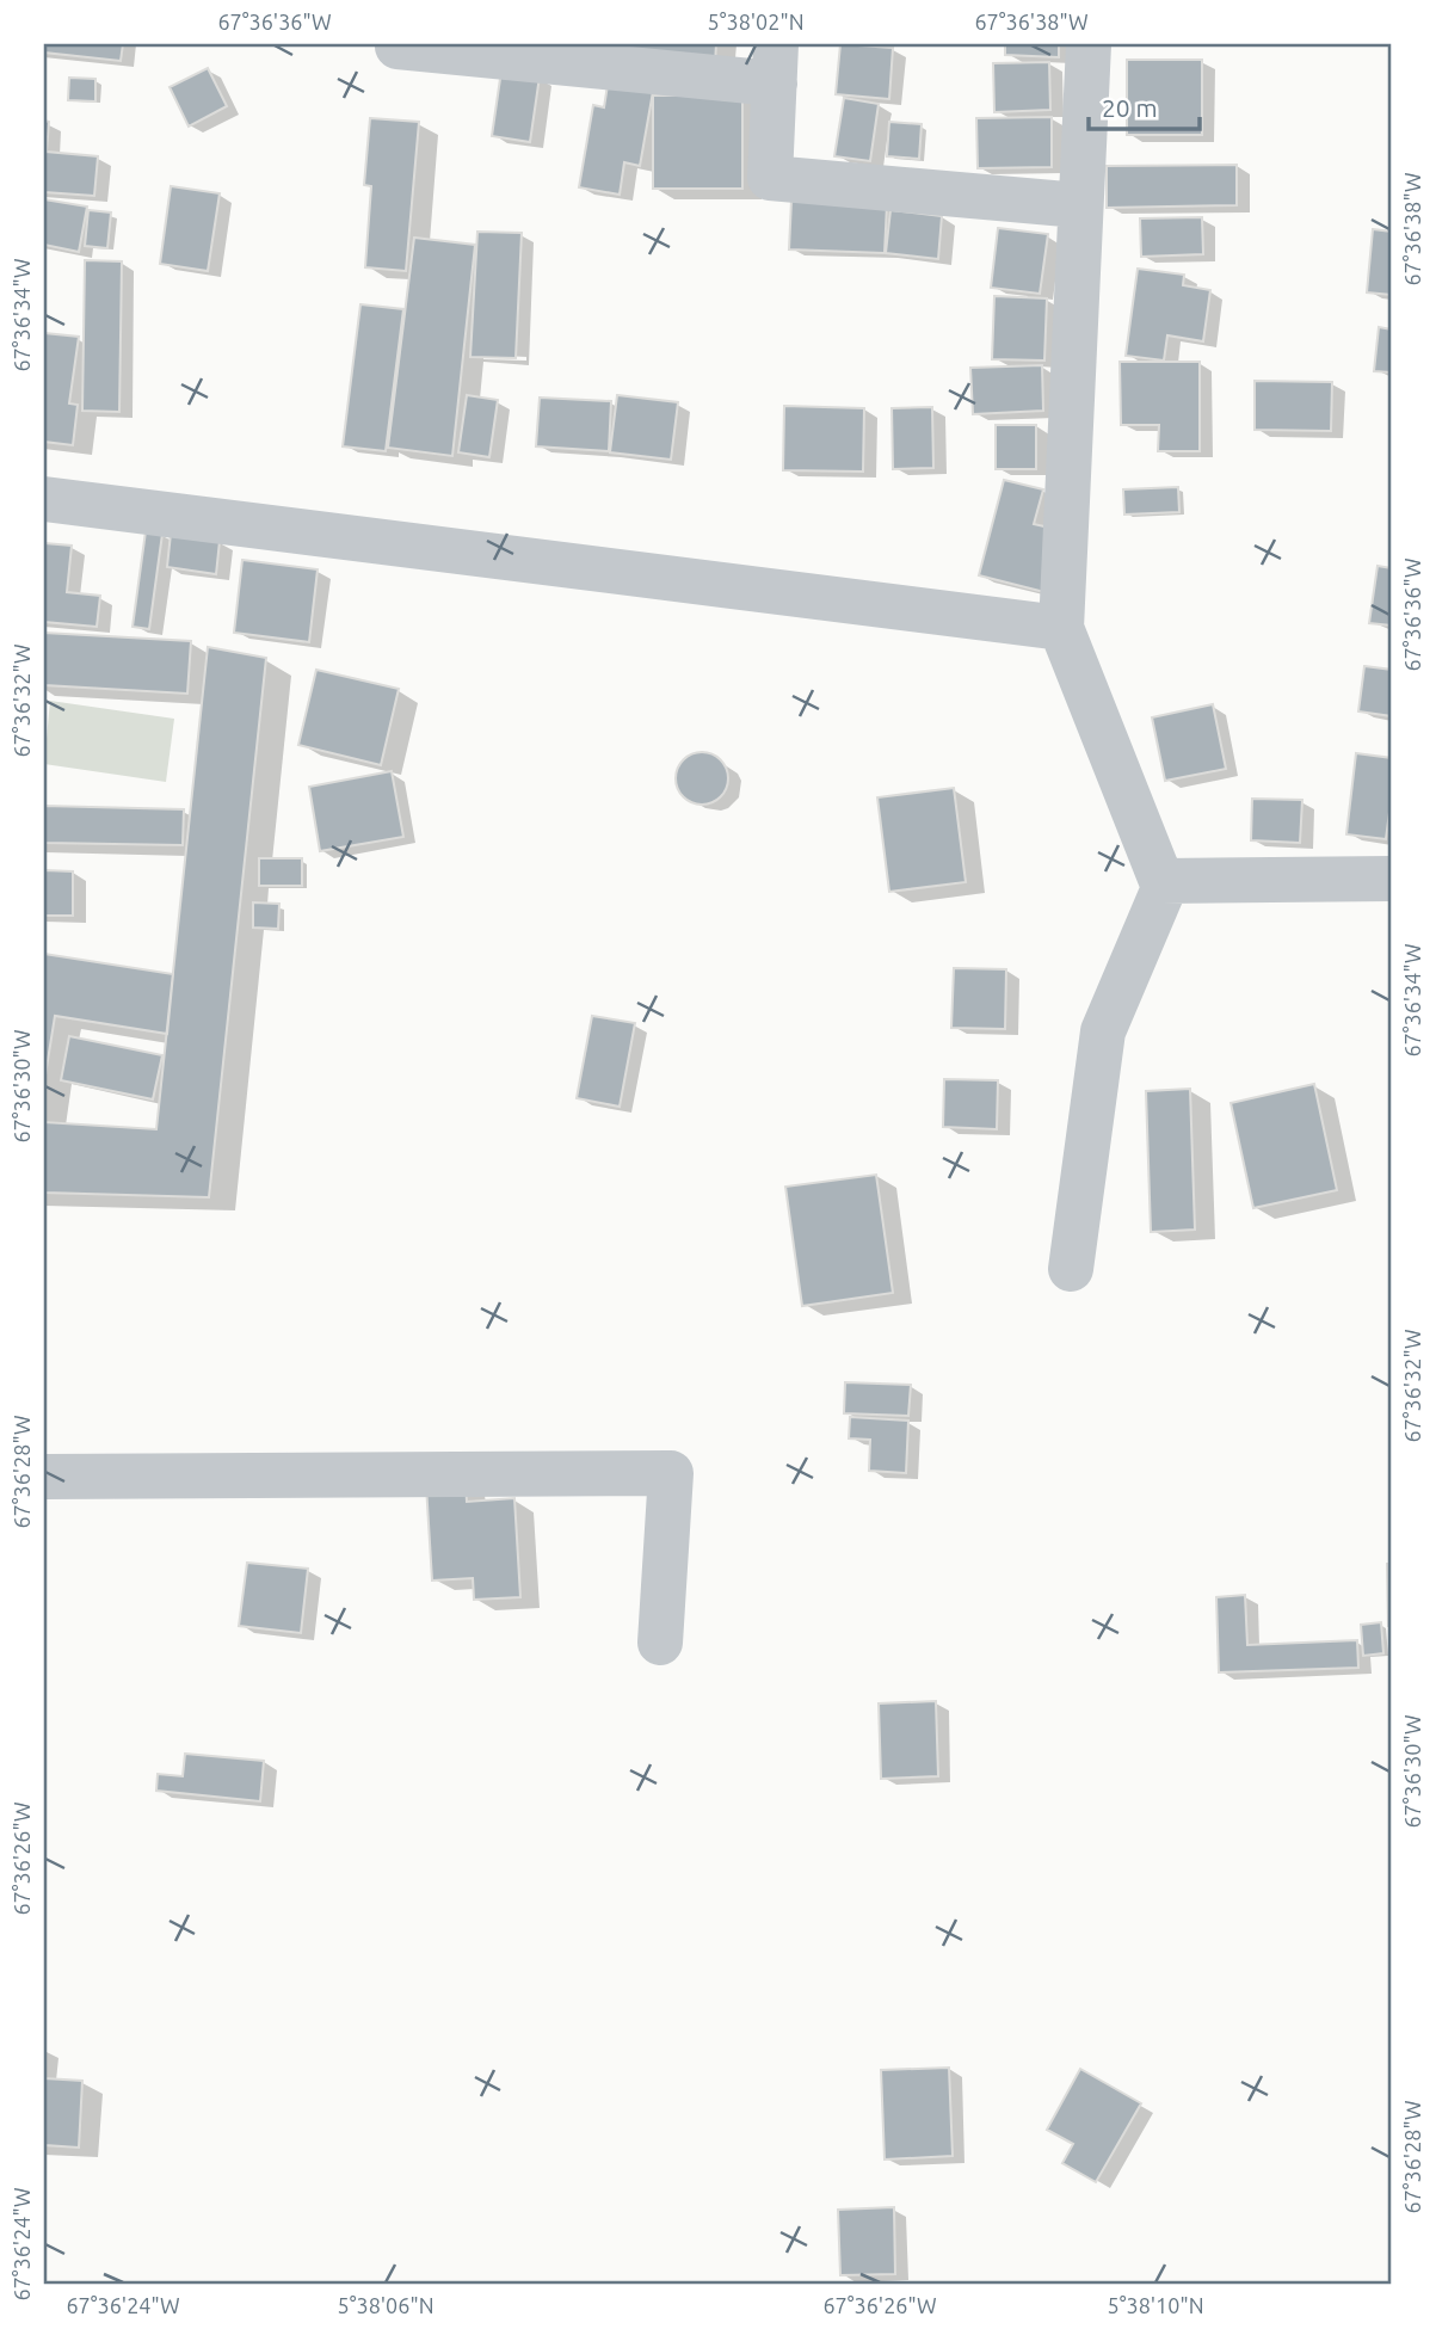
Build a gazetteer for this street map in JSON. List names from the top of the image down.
{
  "scale_bar": "20 m",
  "coordinates": [
    "67°36'36\"W",
    "5°38'02\"N",
    "67°36'38\"W",
    "67°36'34\"W",
    "67°36'32\"W",
    "67°36'30\"W",
    "67°36'28\"W",
    "67°36'26\"W",
    "67°36'24\"W",
    "5°38'06\"N",
    "5°38'10\"N"
  ]
}
